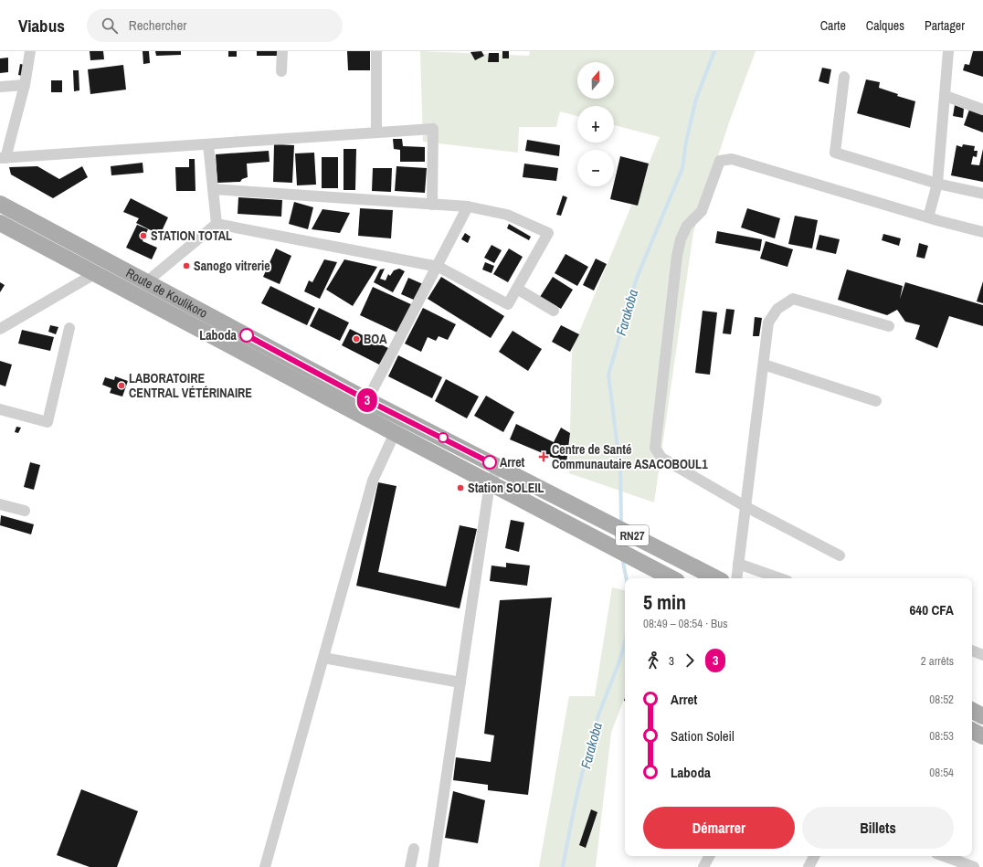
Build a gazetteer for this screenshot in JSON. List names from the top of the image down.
{
  "streets": {
    "main road": ["Route de Koulikoro", "RN27"]
  },
  "crossings": [
    ["Route de Koulikoro", "RN27"]
  ],
  "water": ["Farakoba"],
  "places": {
    "other": [
      "STATION TOTAL",
      "Sanogo vitrerie",
      "Laboda",
      "BOA",
      "LABORATOIRE CENTRAL VÉTÉRINAIRE",
      "Arret",
      "Station SOLEIL"
    ],
    "health": ["Centre de Santé Communautaire ASACOBOUL1"]
  },
  "lines": ["bus line 3"],
  "north": "top",
  "page": {
    "header": "Viabus",
    "search": "Rechercher",
    "nav": ["Carte", "Calques", "Partager"],
    "on_map": "3",
    "map_buttons": ["+", "−"],
    "heading": ["5 min", "08:49 – 08:54 · Bus", "640 CFA"],
    "legs": ["3", "3", "2 arrêts"],
    "list": [
      {
        "name": "Arret",
        "value": "08:52"
      },
      {
        "name": "Sation Soleil",
        "value": "08:53"
      },
      {
        "name": "Laboda",
        "value": "08:54"
      }
    ],
    "buttons": ["Démarrer", "Billets"]
  }
}
